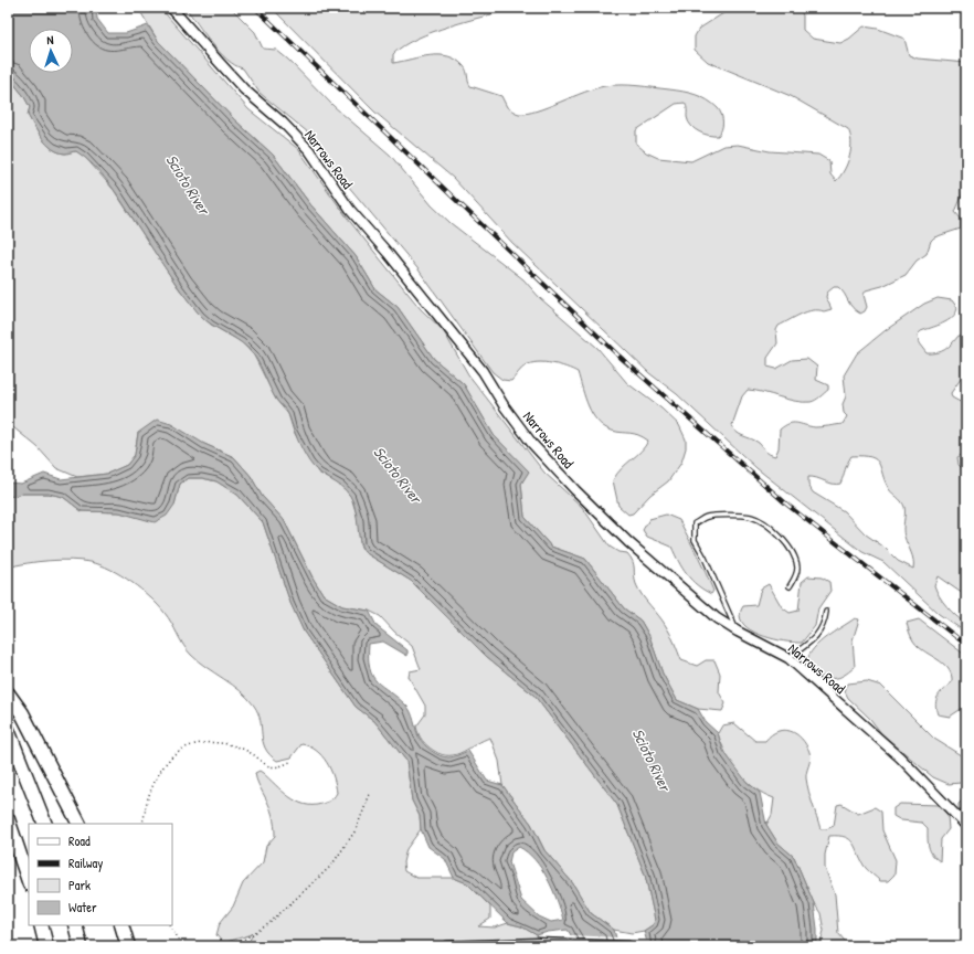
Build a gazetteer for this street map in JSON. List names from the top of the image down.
{
  "streets": {
    "street": ["Narrows Road"]
  },
  "water": ["Scioto River"],
  "legend": [
    "Road",
    "Railway",
    "Park",
    "Water"
  ],
  "north": "top"
}
